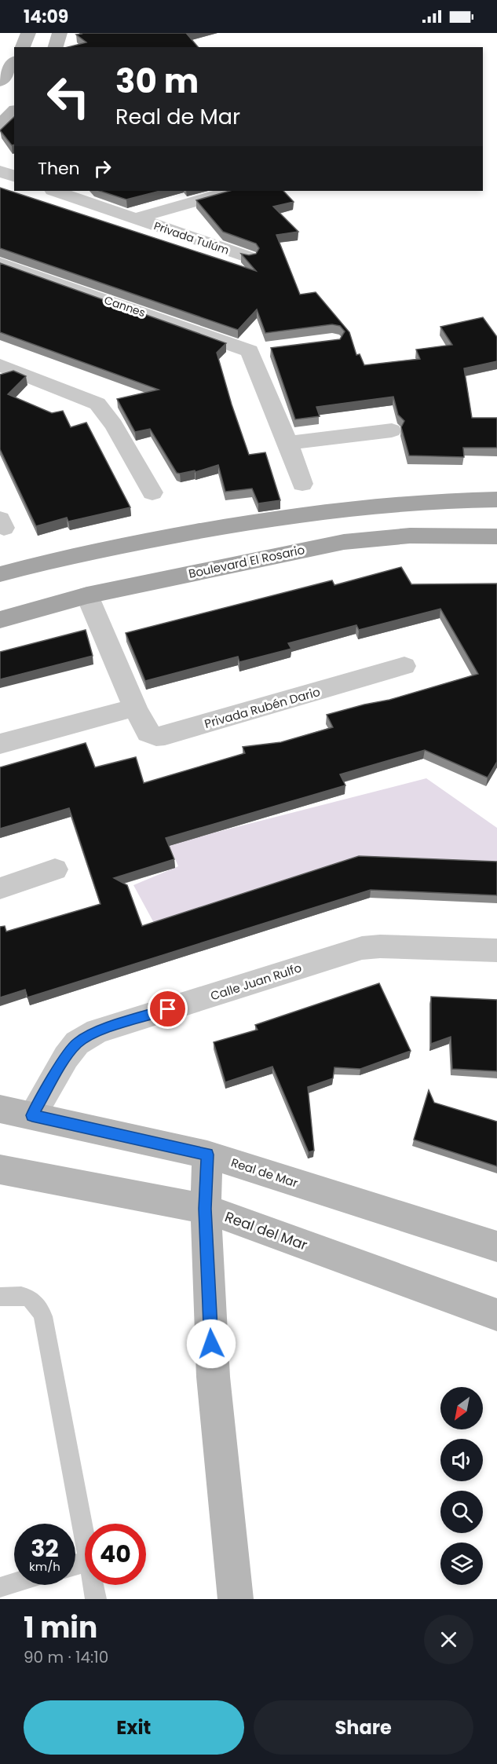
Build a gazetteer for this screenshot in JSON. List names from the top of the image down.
{
  "streets": {
    "main road": ["Boulevard El Rosario"],
    "street": [
      "Privada Tulúm",
      "Cannes",
      "Privada Rubén Dario",
      "Calle Juan Rulfo",
      "Real de Mar",
      "Real del Mar"
    ]
  },
  "crossings": [
    ["Boulevard El Rosario", "Privada Rubén Dario"],
    ["Calle Juan Rulfo", "Real de Mar"]
  ],
  "north": "bottom left",
  "page": {
    "status": "14:09",
    "turn": ["30 m", "Real de Mar"],
    "then": "Then",
    "speed": "32 km/h",
    "limit": "40",
    "heading": ["1 min", "90 m · 14:10"],
    "buttons": ["Exit", "Share"]
  }
}
